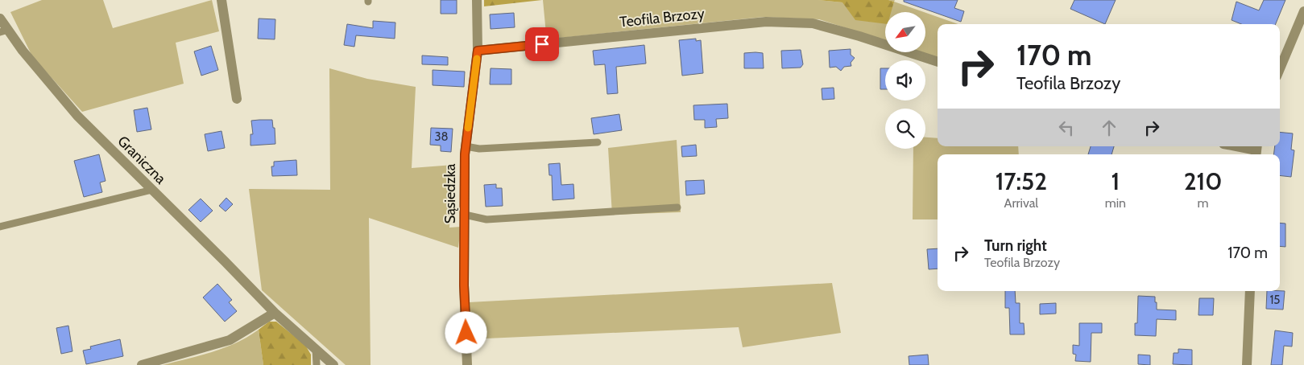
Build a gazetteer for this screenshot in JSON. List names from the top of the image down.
{
  "streets": {
    "street": ["Teofila Brzozy", "Graniczna", "Sąsiedzka"]
  },
  "crossings": [
    ["Teofila Brzozy", "Sąsiedzka"]
  ],
  "house_numbers": ["38", "15"],
  "north": "bottom left",
  "page": {
    "turn": ["170 m", "Teofila Brzozy"],
    "eta": [
      "17:52",
      "Arrival",
      "1",
      "min",
      "210",
      "m"
    ],
    "list": [
      {
        "name": "Turn right",
        "note": "Teofila Brzozy",
        "value": "170 m"
      }
    ]
  }
}
